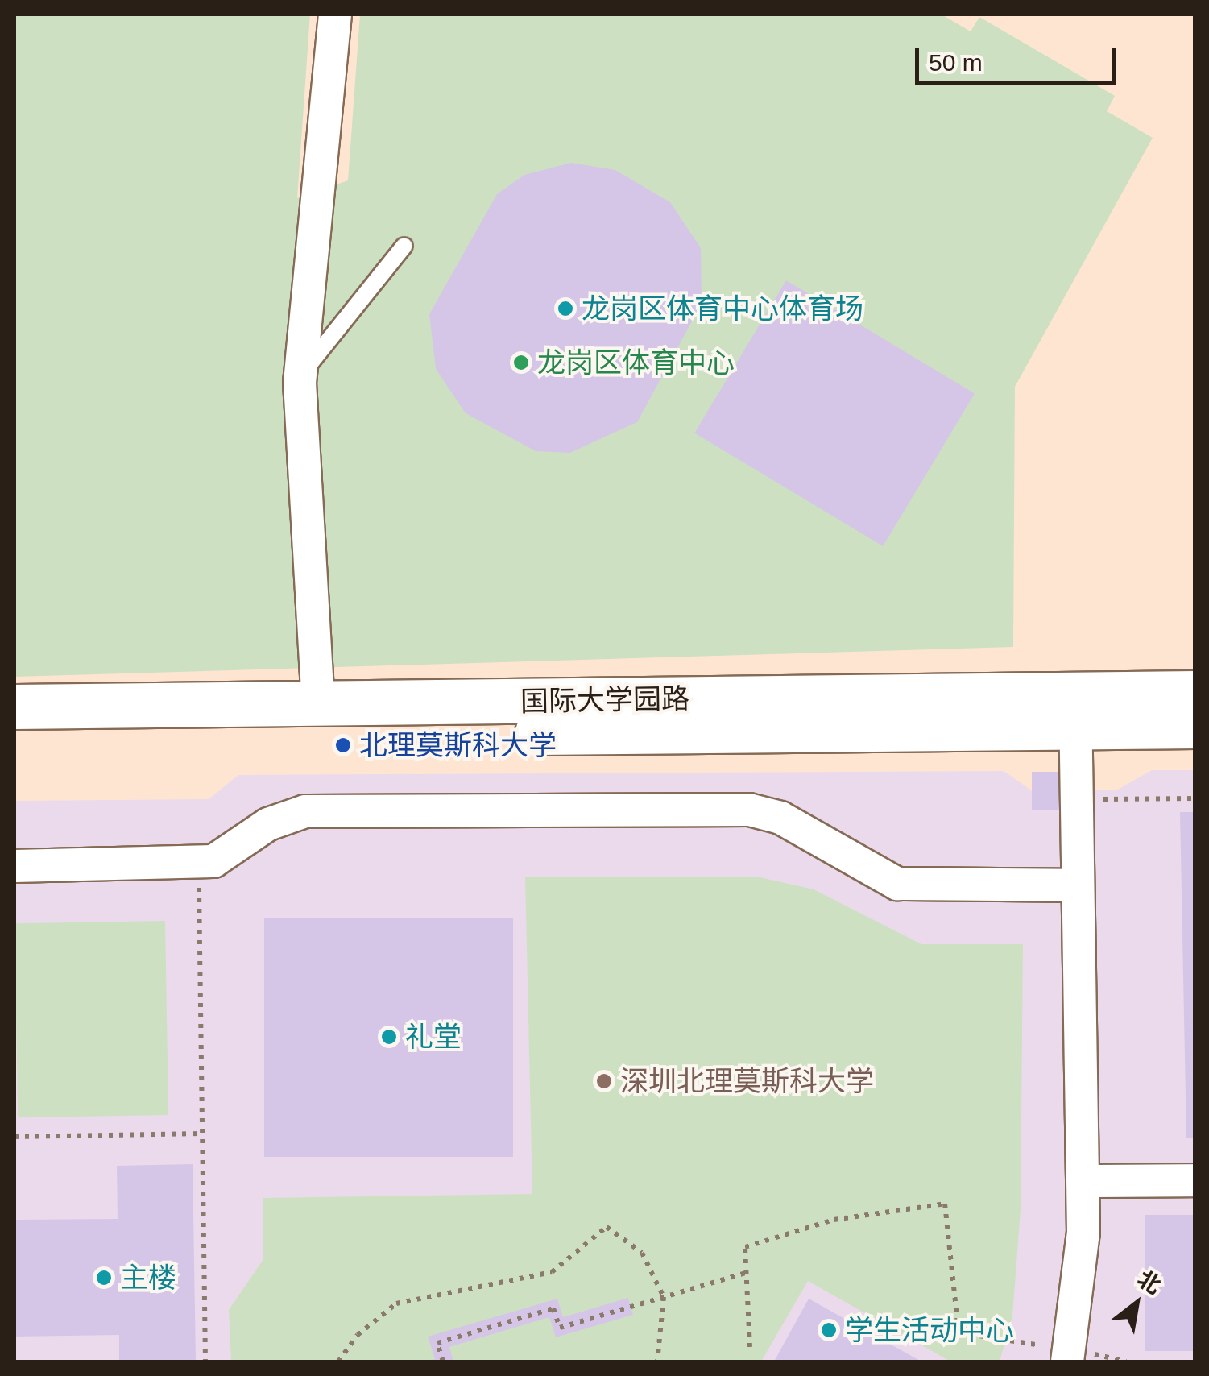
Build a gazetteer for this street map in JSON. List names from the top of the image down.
{
  "streets": {
    "street": ["国际大学园路"]
  },
  "places": [
    "龙岗区体育中心体育场",
    "龙岗区体育中心",
    "北理莫斯科大学",
    "礼堂",
    "深圳北理莫斯科大学",
    "主楼",
    "学生活动中心"
  ],
  "scale_bar": "50 m",
  "north": "top right"
}
